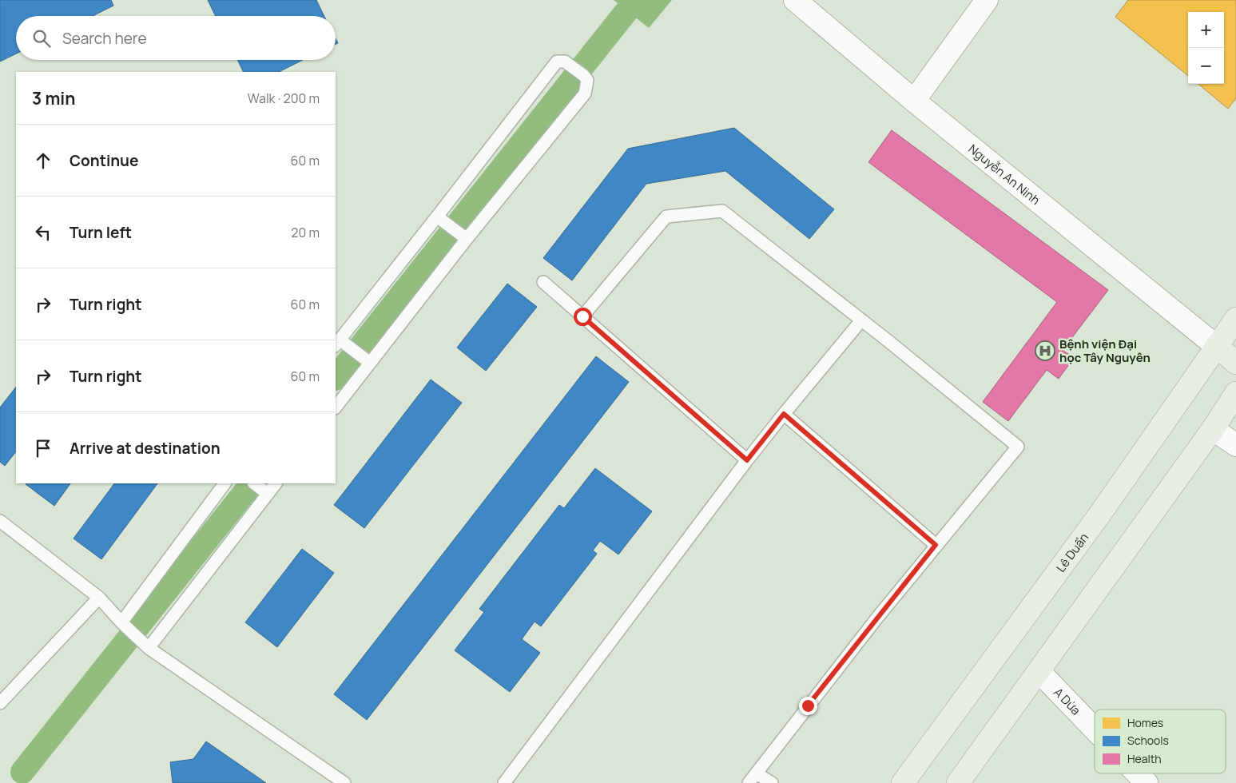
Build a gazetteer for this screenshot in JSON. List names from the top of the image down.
{
  "streets": {
    "main road": ["Lê Duẩn"],
    "street": ["Nguyễn An Ninh", "A Dừa"]
  },
  "crossings": [
    ["Nguyễn An Ninh", "Lê Duẩn"]
  ],
  "places": {
    "hospital": ["Bệnh viện Đại học Tây Nguyên"]
  },
  "legend": ["Homes", "Schools", "Health"],
  "page": {
    "map_buttons": ["+", "−"],
    "search": "Search here",
    "heading": ["3 min", "Walk · 200 m"],
    "list": [
      ["Continue", "60 m"],
      ["Turn left", "20 m"],
      ["Turn right", "60 m"],
      ["Turn right", "60 m"],
      "Arrive at destination"
    ]
  }
}
